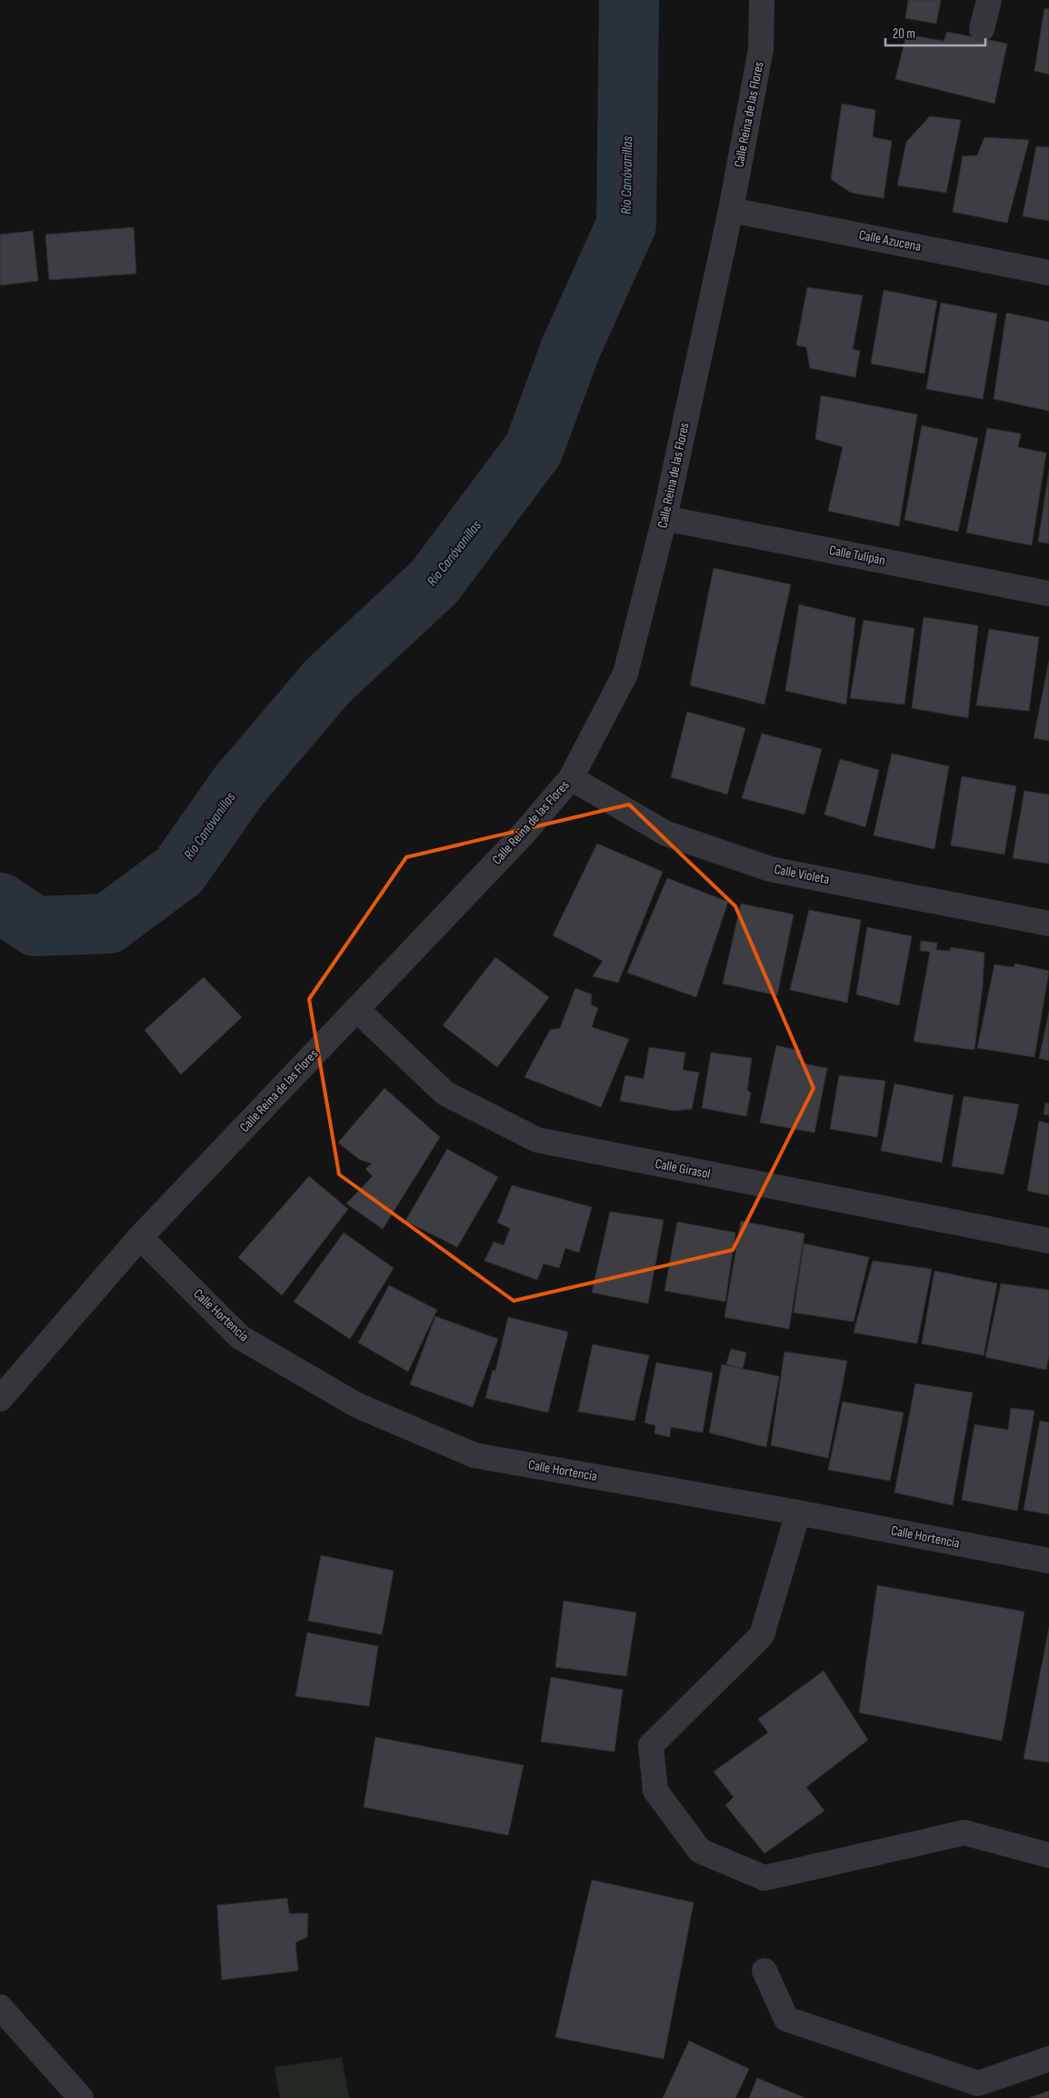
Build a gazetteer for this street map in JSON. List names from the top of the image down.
{
  "streets": {
    "street": [
      "Calle Reina de las Flores",
      "Calle Azucena",
      "Calle Tulipán",
      "Calle Violeta",
      "Calle Girasol",
      "Calle Hortencia"
    ]
  },
  "crossings": [
    ["Calle Reina de las Flores", "Calle Azucena"],
    ["Calle Reina de las Flores", "Calle Tulipán"],
    ["Calle Reina de las Flores", "Calle Violeta"],
    ["Calle Reina de las Flores", "Calle Girasol"],
    ["Calle Reina de las Flores", "Calle Hortencia"]
  ],
  "water": ["Río Canóvanillas"],
  "scale_bar": "20 m"
}
